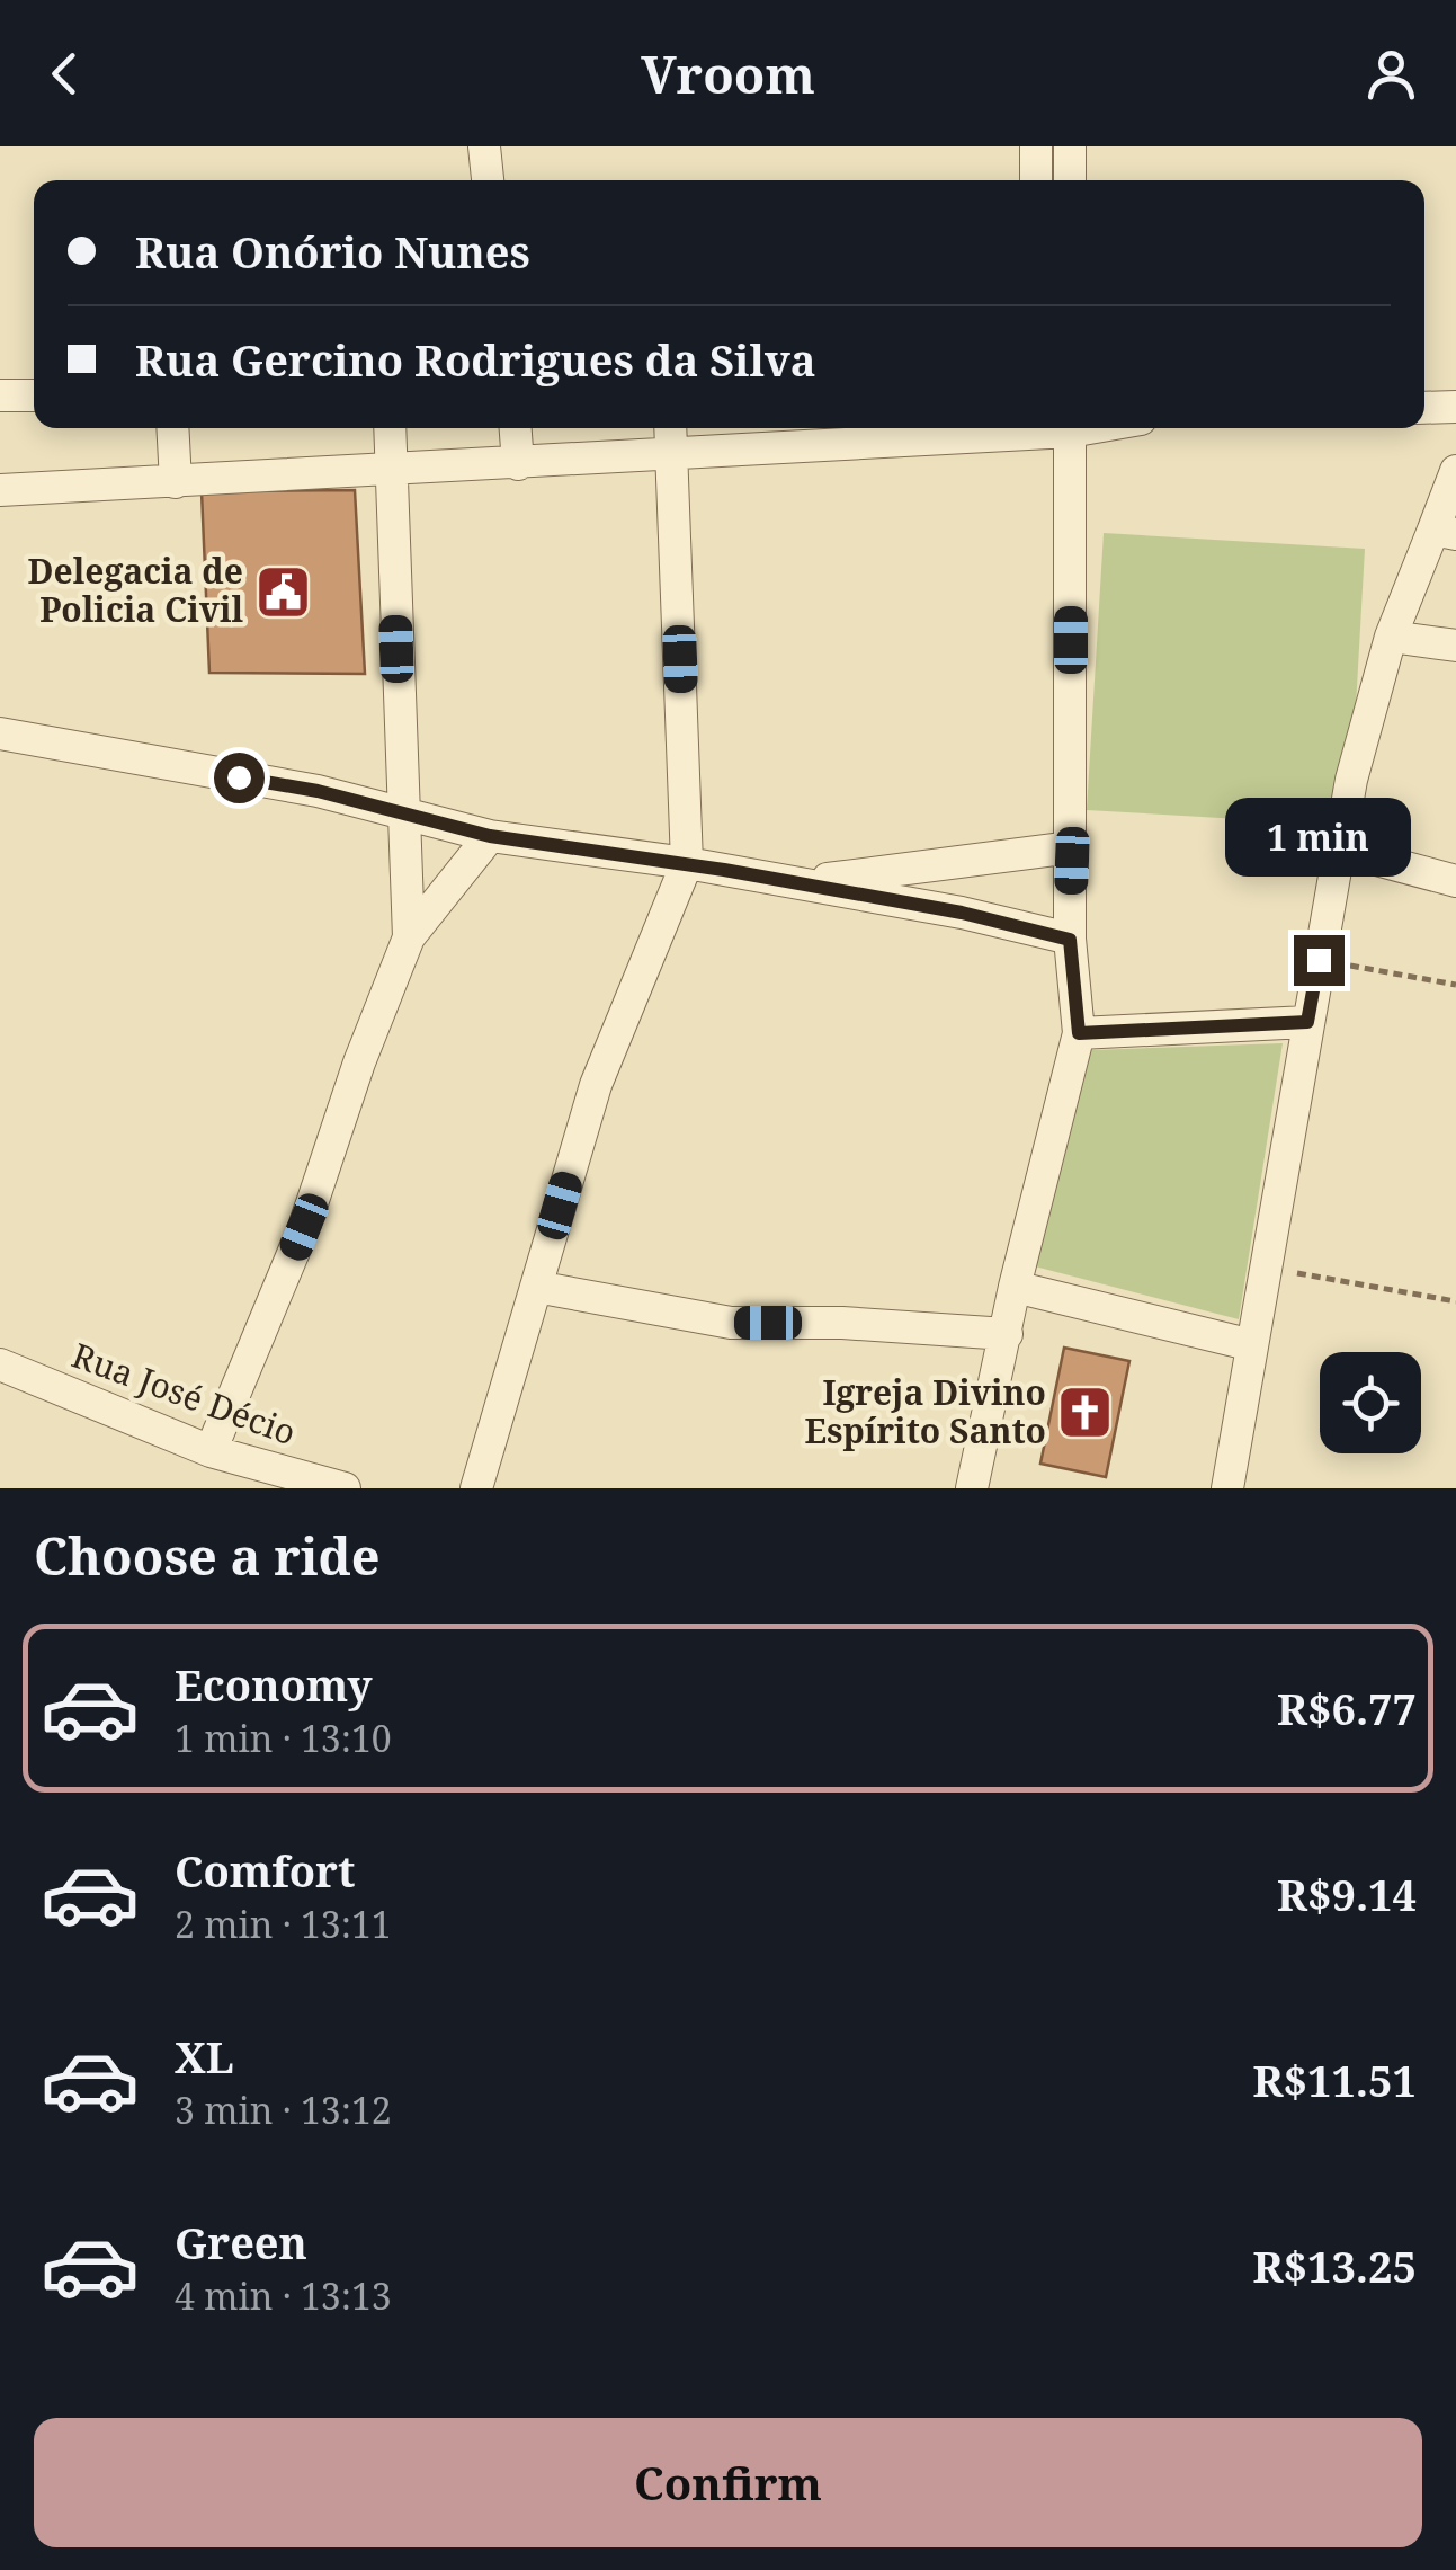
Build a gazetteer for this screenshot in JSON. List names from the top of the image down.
{
  "streets": {
    "street": ["Rua José Décio"]
  },
  "places": {
    "public building": ["Delegacia de Policia Civil"],
    "church": ["Igreja Divino Espírito Santo"]
  },
  "page": {
    "header": "Vroom",
    "banner": ["Rua Onório Nunes", "Rua Gercino Rodrigues da Silva"],
    "bubble": "1 min",
    "heading": "Choose a ride",
    "list": [
      {
        "name": "Economy",
        "note": "1 min · 13:10",
        "value": "R$6.77"
      },
      {
        "name": "Comfort",
        "note": "2 min · 13:11",
        "value": "R$9.14"
      },
      {
        "name": "XL",
        "note": "3 min · 13:12",
        "value": "R$11.51"
      },
      {
        "name": "Green",
        "note": "4 min · 13:13",
        "value": "R$13.25"
      }
    ],
    "buttons": "Confirm"
  }
}
